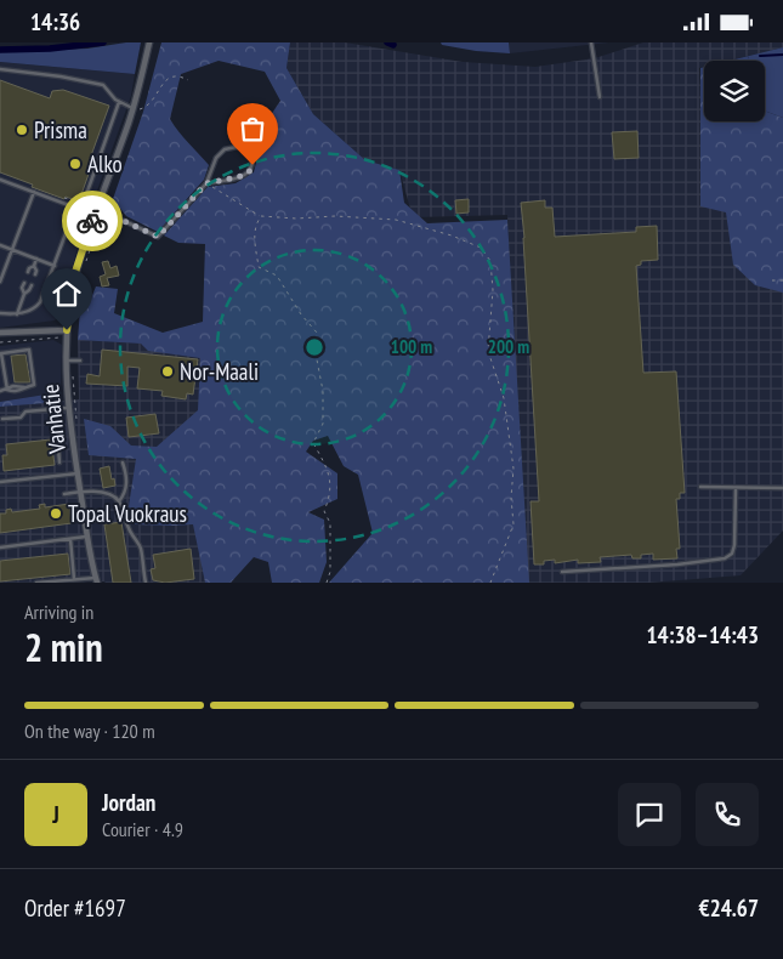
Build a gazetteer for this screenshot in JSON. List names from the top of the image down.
{
  "streets": {
    "street": ["Vanhatie"]
  },
  "places": [
    "Prisma",
    "Alko",
    "Nor-Maali",
    "Topal Vuokraus"
  ],
  "page": {
    "status": "14:36",
    "heading": ["2 min", "Arriving in", "14:38–14:43"],
    "panel": [
      "Jordan",
      "Courier · 4.9",
      "Order #1697",
      "€24.67"
    ],
    "bar": "On the way · 120 m",
    "round": "J"
  },
  "rings": ["100 m", "200 m"]
}
